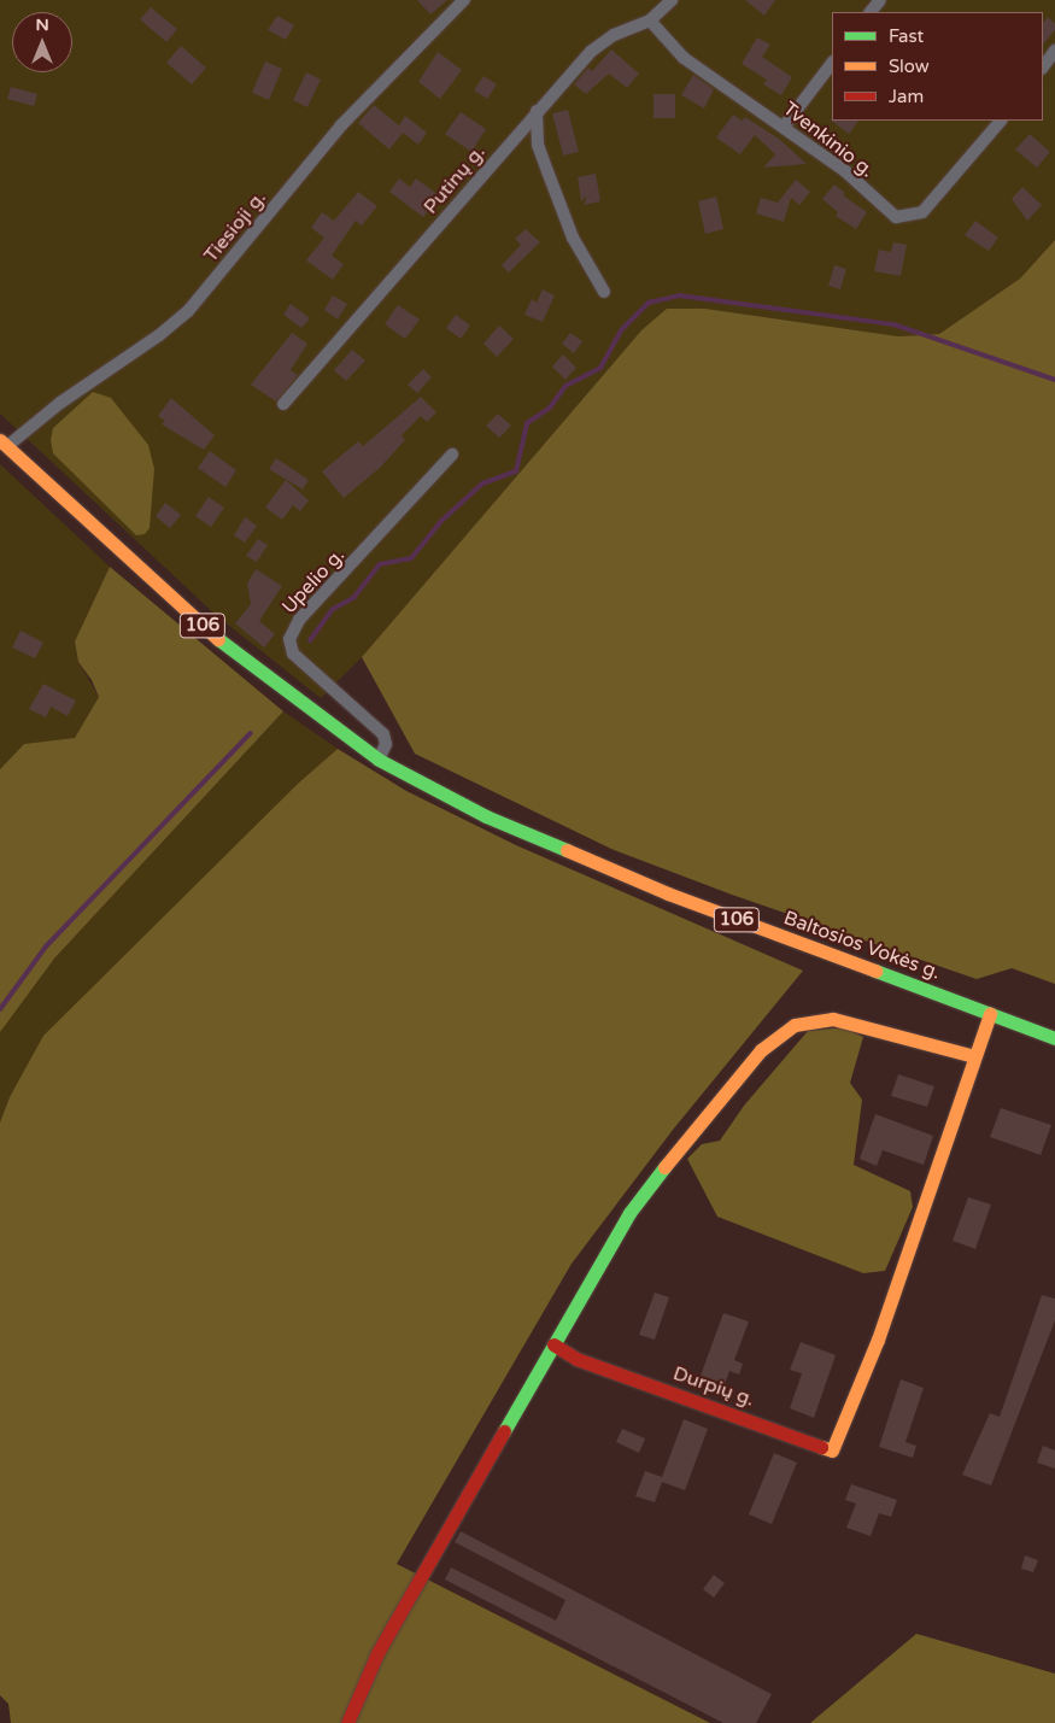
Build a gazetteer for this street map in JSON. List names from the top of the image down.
{
  "streets": {
    "street": [
      "Tvenkinio g.",
      "Putinų g.",
      "Tiesioji g.",
      "Upelio g.",
      "106",
      "Baltosios Vokės g.",
      "Durpių g."
    ]
  },
  "crossings": [
    ["Tvenkinio g.", "Putinų g."],
    ["Tiesioji g.", "106"],
    ["Upelio g.", "106"],
    ["Upelio g.", "Baltosios Vokės g."],
    ["106", "Baltosios Vokės g."],
    ["Baltosios Vokės g.", "Durpių g."]
  ],
  "legend": ["Fast", "Slow", "Jam"],
  "north": "top"
}
